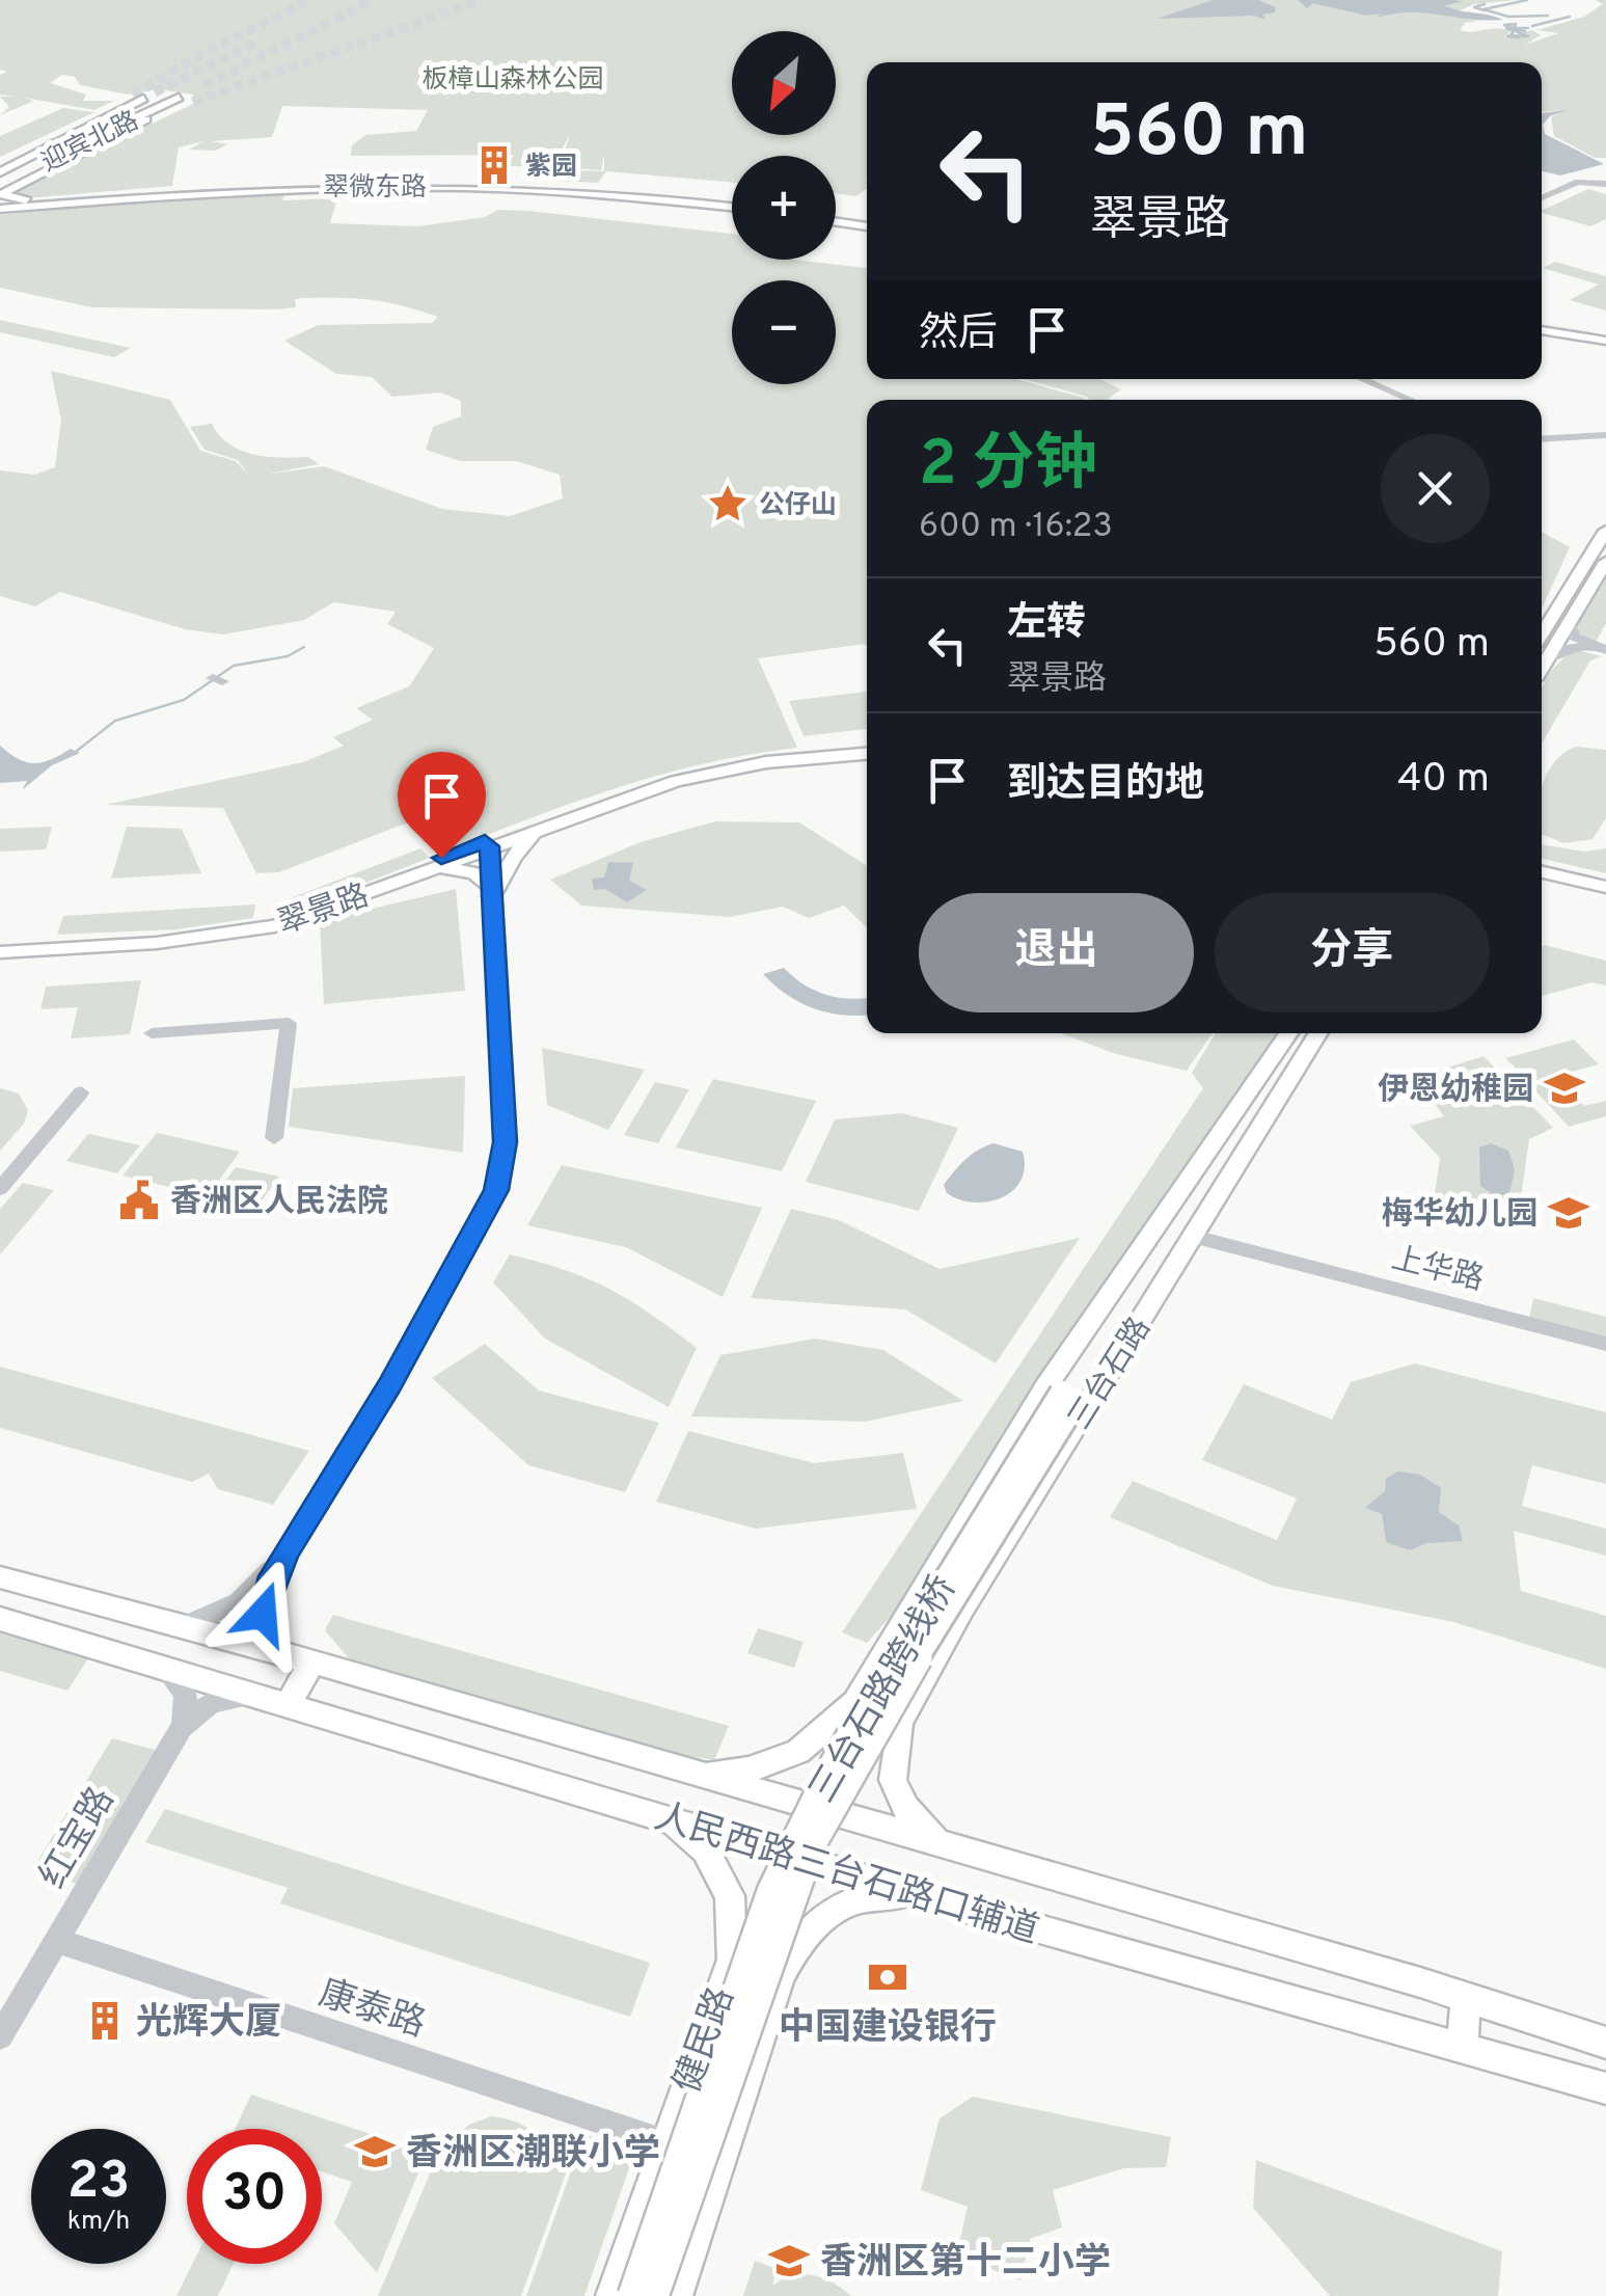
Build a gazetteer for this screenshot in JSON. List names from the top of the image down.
{
  "streets": {
    "main road": [
      "迎宾北路",
      "翠微东路",
      "翠景路",
      "三台石路",
      "三台石路跨线桥",
      "人民西路三台石路口辅道",
      "健民路"
    ],
    "street": ["上华路", "红宝路", "康泰路"]
  },
  "crossings": [
    ["迎宾北路", "翠微东路"],
    ["上华路", "三台石路"],
    ["三台石路", "人民西路三台石路口辅道"],
    ["红宝路", "人民西路三台石路口辅道"],
    ["红宝路", "康泰路"],
    ["人民西路三台石路口辅道", "健民路"],
    ["康泰路", "健民路"]
  ],
  "parks": ["板樟山森林公园"],
  "places": {
    "building": ["紫园", "光辉大厦"],
    "place": ["公仔山"],
    "school or university": [
      "伊恩幼稚园",
      "梅华幼儿园",
      "香洲区潮联小学",
      "香洲区第十二小学"
    ],
    "public building": ["香洲区人民法院"],
    "bank": ["中国建设银行"]
  },
  "north": "bottom left",
  "page": {
    "map_buttons": ["+", "−"],
    "turn": ["560 m", "翠景路"],
    "then": "然后",
    "heading": ["2 分钟", "600 m · 16:23"],
    "list": [
      {
        "name": "左转",
        "note": "翠景路",
        "value": "560 m"
      },
      {
        "name": "到达目的地",
        "value": "40 m"
      }
    ],
    "buttons": ["退出", "分享"],
    "speed": "23 km/h",
    "limit": "30"
  }
}
